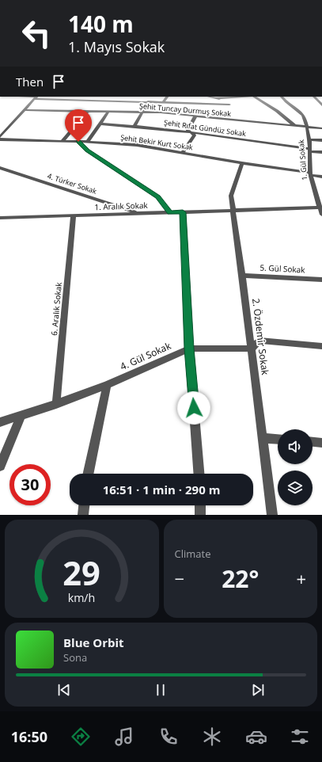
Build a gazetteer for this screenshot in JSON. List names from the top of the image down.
{
  "streets": {
    "street": [
      "Şehit Tuncay Durmuş Sokak",
      "Şehit Rıfat Gündüz Sokak",
      "Şehit Bekir Kurt Sokak",
      "1. Gül Sokak",
      "4. Türker Sokak",
      "1. Aralık Sokak",
      "5. Gül Sokak",
      "6. Aralık Sokak",
      "2. Özdemir Sokak",
      "4. Gül Sokak"
    ]
  },
  "crossings": [
    ["Şehit Tuncay Durmuş Sokak", "1. Gül Sokak"],
    ["Şehit Rıfat Gündüz Sokak", "1. Gül Sokak"],
    ["Şehit Bekir Kurt Sokak", "1. Gül Sokak"],
    ["Şehit Bekir Kurt Sokak", "2. Özdemir Sokak"],
    ["1. Gül Sokak", "1. Aralık Sokak"],
    ["4. Türker Sokak", "1. Aralık Sokak"],
    ["1. Aralık Sokak", "6. Aralık Sokak"],
    ["1. Aralık Sokak", "2. Özdemir Sokak"],
    ["5. Gül Sokak", "2. Özdemir Sokak"],
    ["6. Aralık Sokak", "4. Gül Sokak"],
    ["2. Özdemir Sokak", "4. Gül Sokak"]
  ],
  "page": {
    "turn": ["140 m", "1. Mayıs Sokak"],
    "then": "Then",
    "limit": "30",
    "trip": "16:51 · 1 min · 290 m",
    "tile": "Climate",
    "heat": ["−", "22°", "+"],
    "song": ["Blue Orbit", "Sona"],
    "tabs": "16:50",
    "gauge": ["29", "km/h"]
  }
}
